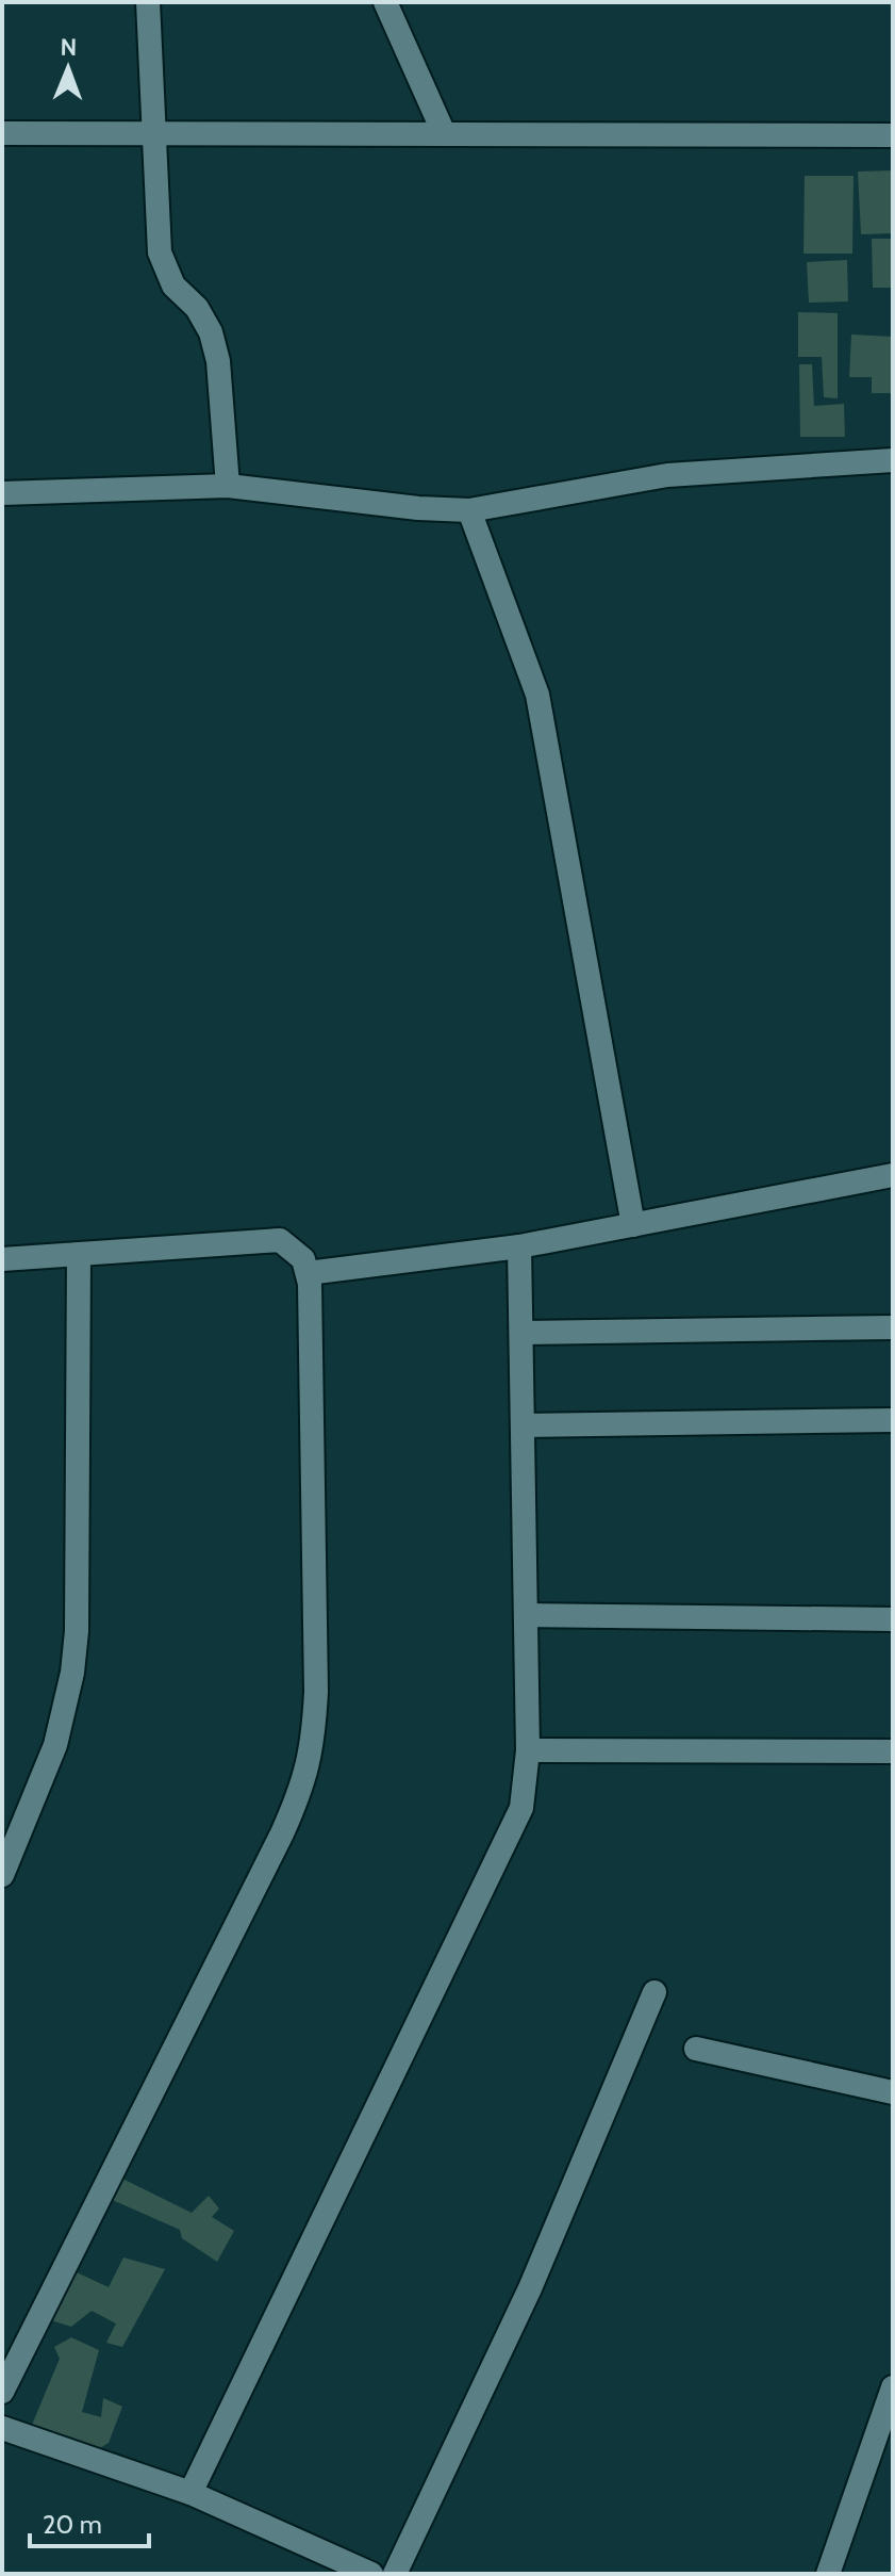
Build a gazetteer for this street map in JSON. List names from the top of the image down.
{
  "scale_bar": "20 m",
  "north": "top"
}
